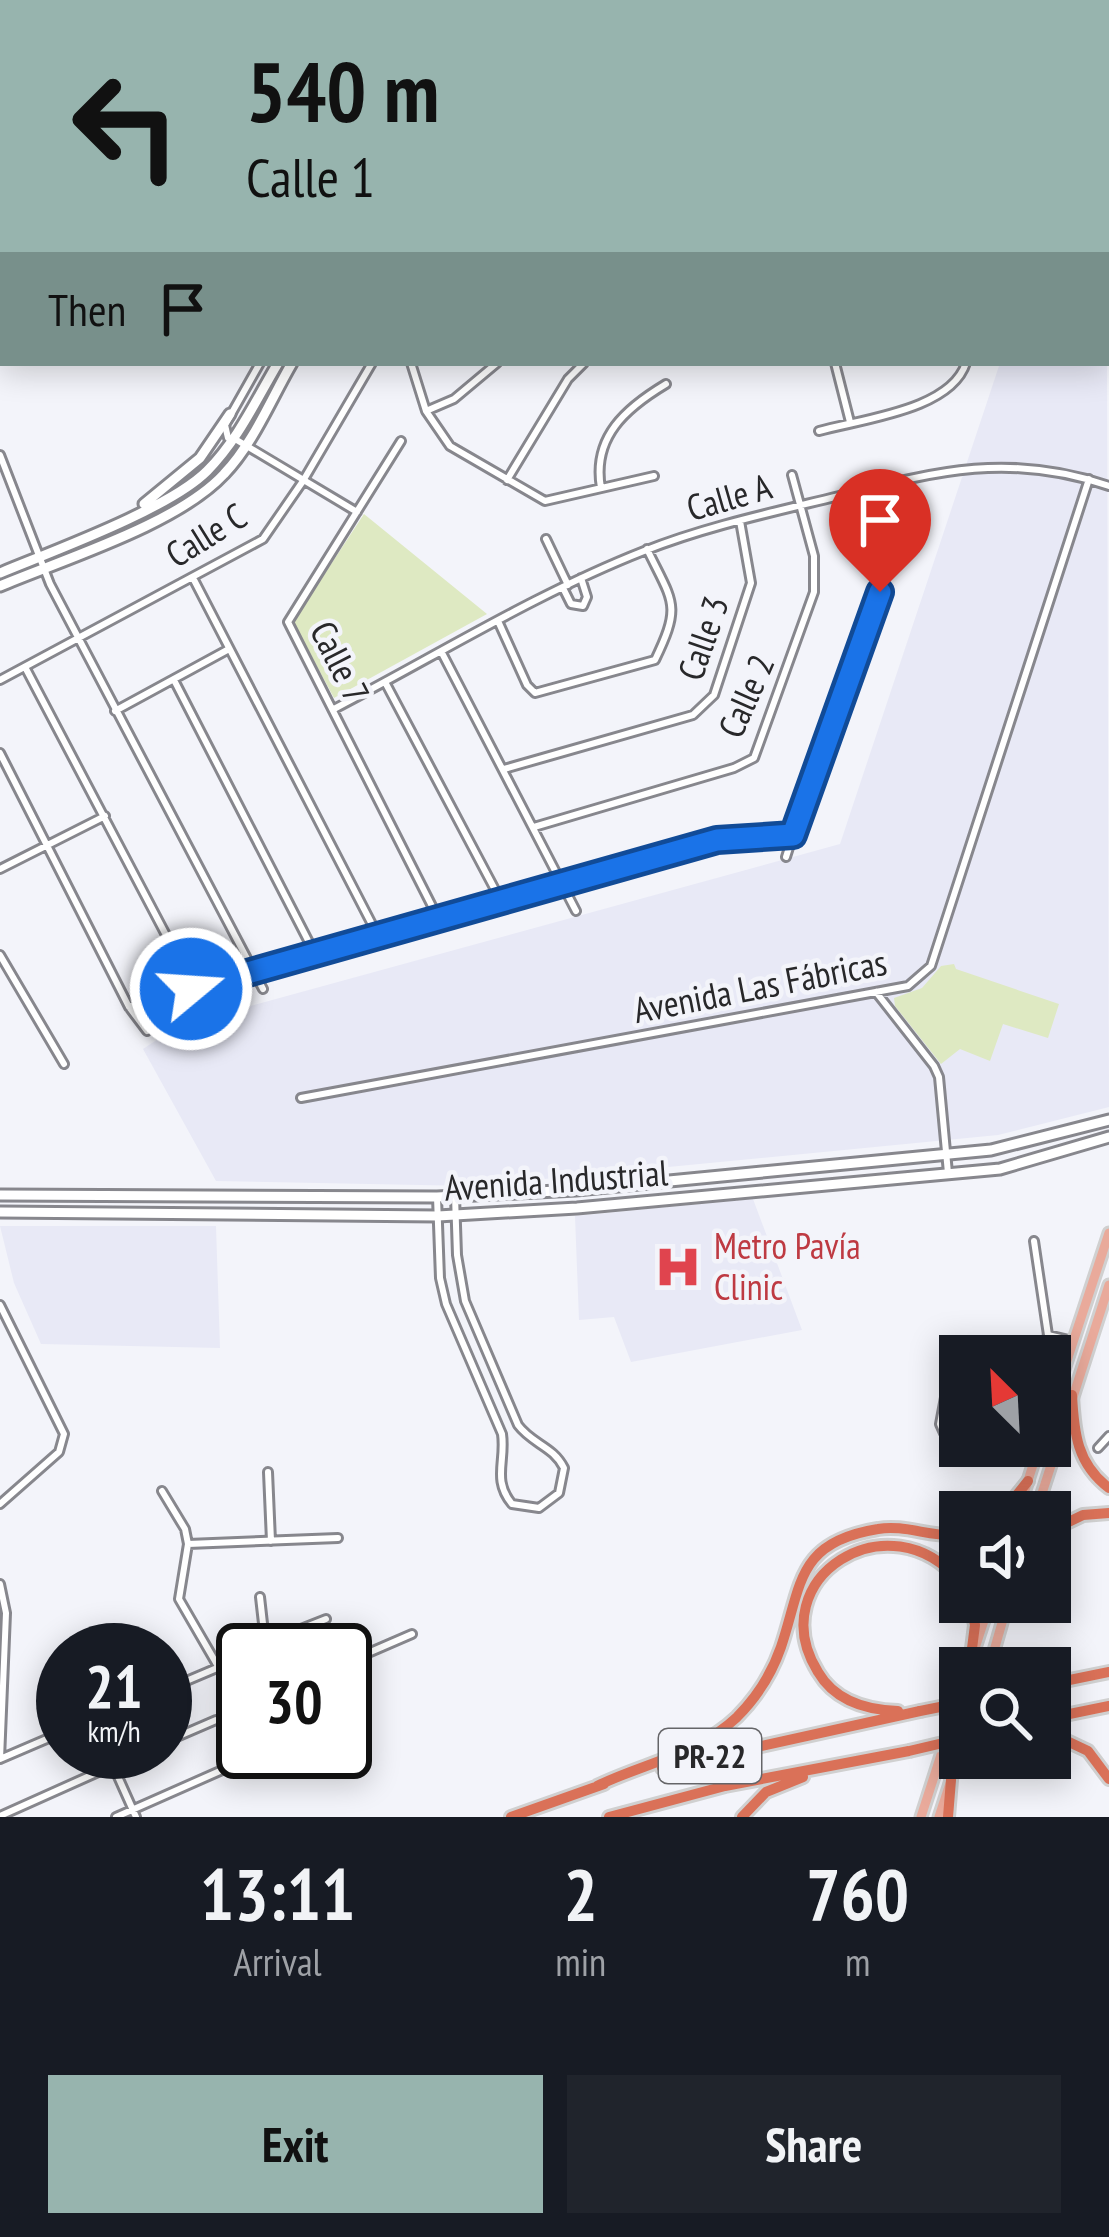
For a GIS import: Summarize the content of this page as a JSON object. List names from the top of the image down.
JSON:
{
  "streets": {
    "highway": ["PR-22"],
    "street": [
      "Calle A",
      "Calle C",
      "Calle 3",
      "Calle 7",
      "Calle 2",
      "Avenida Las Fábricas",
      "Avenida Industrial"
    ]
  },
  "crossings": [
    ["Calle A", "Calle 3"],
    ["Calle A", "Calle 7"],
    ["Calle A", "Calle 2"],
    ["Calle A", "Avenida Las Fábricas"]
  ],
  "places": {
    "hospital": ["Metro Pavía Clinic"]
  },
  "north": "top left",
  "page": {
    "turn": ["540 m", "Calle 1"],
    "then": "Then",
    "speed": "21 km/h",
    "limit": "30",
    "eta": [
      "13:11",
      "Arrival",
      "2",
      "min",
      "760",
      "m"
    ],
    "buttons": ["Exit", "Share"]
  }
}
